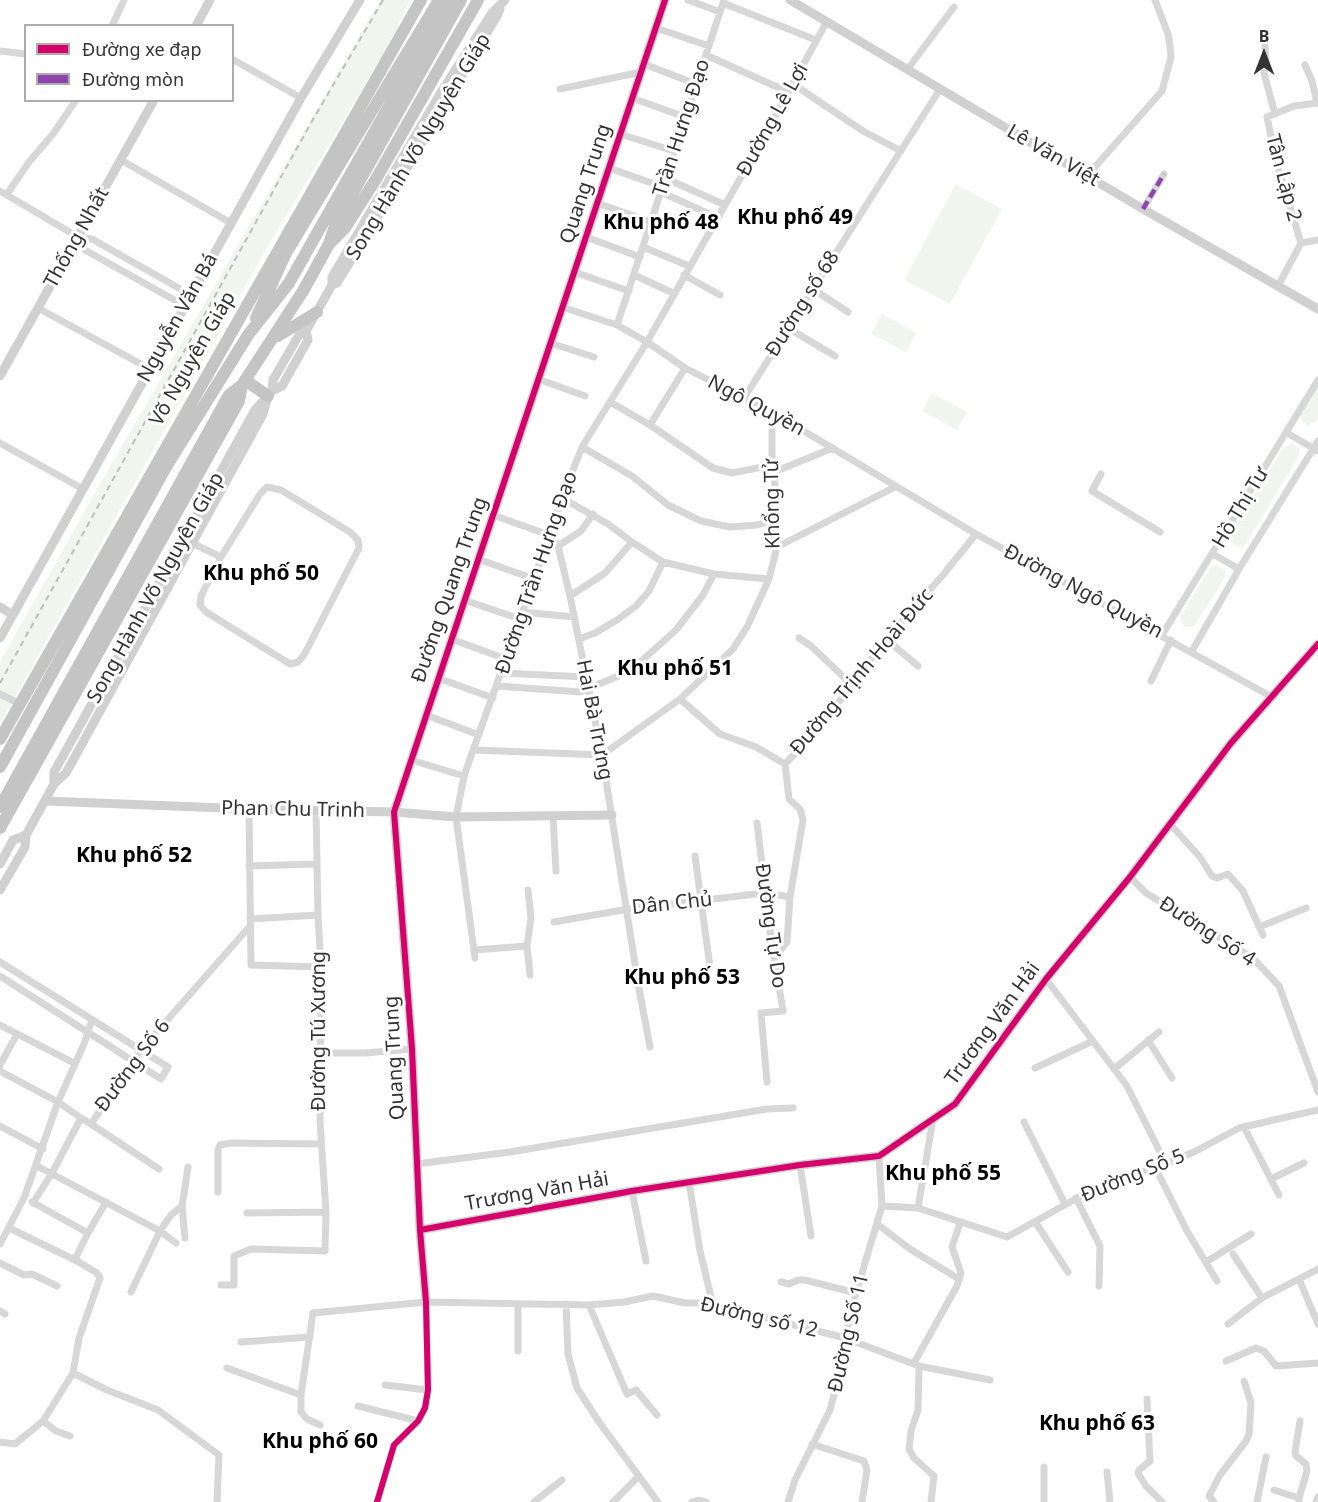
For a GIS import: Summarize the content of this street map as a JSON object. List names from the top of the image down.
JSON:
{
  "streets": {
    "highway": ["Võ Nguyên Giáp"],
    "street": [
      "Đường Lê Lợi",
      "Trần Hưng Đạo",
      "Song Hành Võ Nguyên Giáp",
      "Lê Văn Việt",
      "Tân Lập 2",
      "Quang Trung",
      "Thống Nhất",
      "Đường số 68",
      "Nguyễn Văn Bá",
      "Ngô Quyền",
      "Khổng Tử",
      "Hồ Thị Tư",
      "Đường Trần Hưng Đạo",
      "Đường Quang Trung",
      "Đường Ngô Quyền",
      "Đường Trịnh Hoài Đức",
      "Hai Bà Trưng",
      "Phan Chu Trinh",
      "Dân Chủ",
      "Đường Tự Do",
      "Đường Số 4",
      "Trương Văn Hải",
      "Đường Tú Xương",
      "Đường Số 6",
      "Đường Số 5",
      "Đường số 12",
      "Đường Số 11"
    ]
  },
  "crossings": [
    ["Đường Lê Lợi", "Lê Văn Việt"],
    ["Đường Lê Lợi", "Ngô Quyền"],
    ["Đường Lê Lợi", "Đường Trần Hưng Đạo"],
    ["Trần Hưng Đạo", "Ngô Quyền"],
    ["Song Hành Võ Nguyên Giáp", "Phan Chu Trinh"],
    ["Lê Văn Việt", "Tân Lập 2"],
    ["Lê Văn Việt", "Đường số 68"],
    ["Quang Trung", "Ngô Quyền"],
    ["Quang Trung", "Đường Quang Trung"],
    ["Quang Trung", "Phan Chu Trinh"],
    ["Quang Trung", "Trương Văn Hải"],
    ["Quang Trung", "Đường số 12"],
    ["Đường số 68", "Ngô Quyền"],
    ["Ngô Quyền", "Khổng Tử"],
    ["Ngô Quyền", "Đường Trần Hưng Đạo"],
    ["Ngô Quyền", "Đường Ngô Quyền"],
    ["Khổng Tử", "Hai Bà Trưng"],
    ["Hồ Thị Tư", "Đường Ngô Quyền"],
    ["Đường Trần Hưng Đạo", "Hai Bà Trưng"],
    ["Đường Trần Hưng Đạo", "Phan Chu Trinh"],
    ["Đường Quang Trung", "Phan Chu Trinh"],
    ["Đường Ngô Quyền", "Đường Trịnh Hoài Đức"],
    ["Đường Ngô Quyền", "Trương Văn Hải"],
    ["Đường Trịnh Hoài Đức", "Dân Chủ"],
    ["Đường Trịnh Hoài Đức", "Đường Tự Do"],
    ["Hai Bà Trưng", "Phan Chu Trinh"],
    ["Hai Bà Trưng", "Dân Chủ"],
    ["Phan Chu Trinh", "Đường Tú Xương"],
    ["Dân Chủ", "Đường Tự Do"],
    ["Đường Số 4", "Trương Văn Hải"],
    ["Trương Văn Hải", "Đường Số 11"],
    ["Đường Số 5", "Đường Số 11"],
    ["Đường số 12", "Đường Số 11"]
  ],
  "districts": [
    "Khu phố 49",
    "Khu phố 48",
    "Khu phố 50",
    "Khu phố 51",
    "Khu phố 52",
    "Khu phố 53",
    "Khu phố 55",
    "Khu phố 63",
    "Khu phố 60"
  ],
  "legend": ["Đường xe đạp", "Đường mòn"],
  "north": "top"
}
